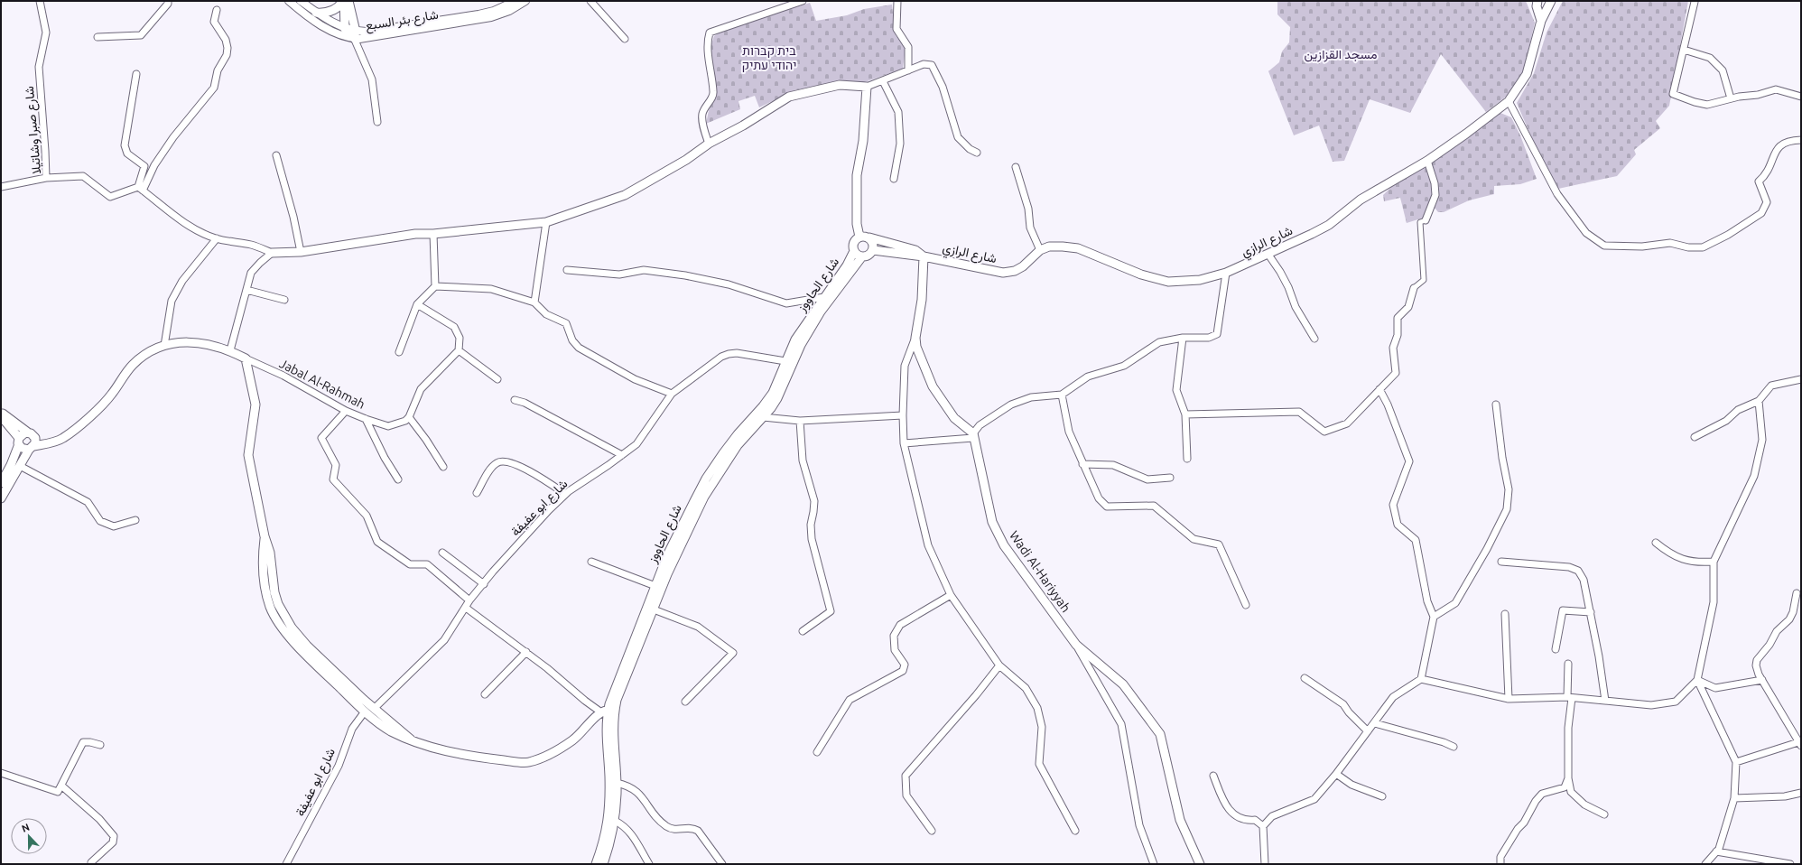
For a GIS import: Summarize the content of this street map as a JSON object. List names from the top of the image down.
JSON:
{
  "streets": {
    "main road": ["شارع الرازي", "شارع الحاووز", "Wadi Al-Hariyyah"],
    "street": [
      "شارع بئر السبع",
      "شارع صبرا وشاتيلا",
      "Jabal Al-Rahmah",
      "شارع ابو عفيفة"
    ]
  },
  "crossings": [
    ["شارع الرازي", "شارع الحاووز"],
    ["شارع الحاووز", "شارع ابو عفيفة"]
  ],
  "parks": ["בית קברות יהודי עתיק", "مسجد القزازين"],
  "north": "top"
}
